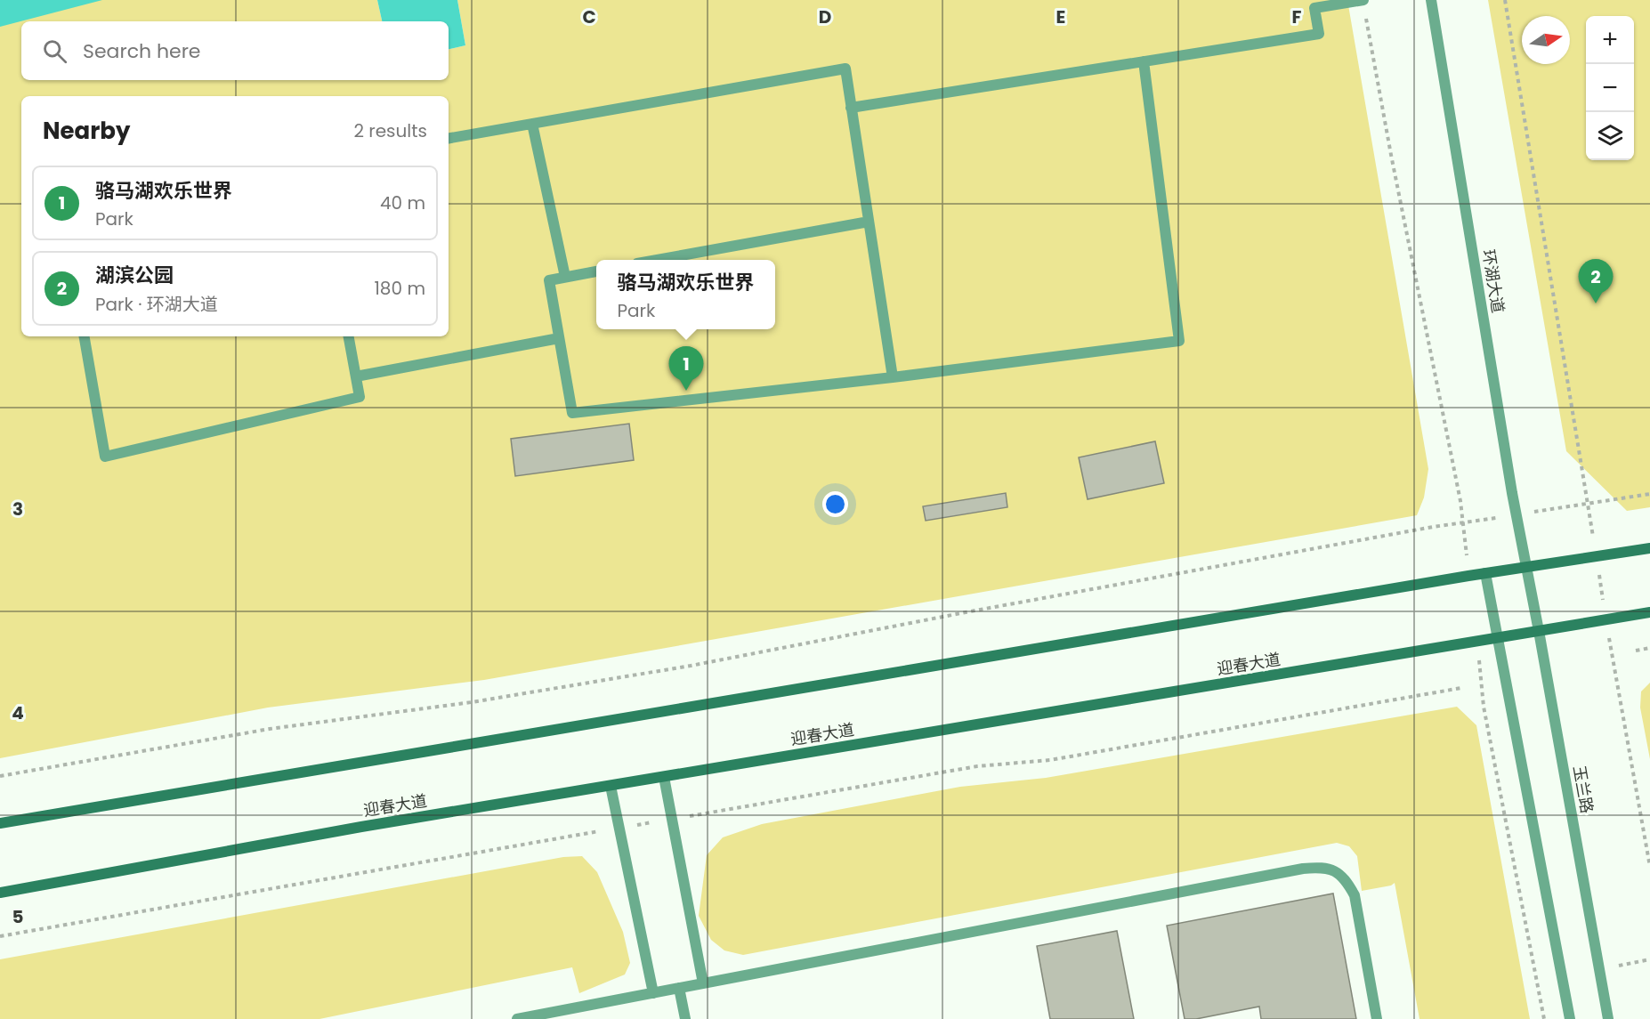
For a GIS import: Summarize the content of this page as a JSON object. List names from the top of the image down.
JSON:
{
  "streets": {
    "main road": ["迎春大道"],
    "street": ["环湖大道", "玉兰路"]
  },
  "crossings": [
    ["环湖大道", "玉兰路"],
    ["迎春大道", "玉兰路"]
  ],
  "north": "right",
  "page": {
    "map_buttons": ["+", "−"],
    "search": "Search here",
    "heading": ["Nearby", "2 results"],
    "list": [
      {
        "mark": "1",
        "name": "骆马湖欢乐世界",
        "note": "Park",
        "value": "40 m"
      },
      {
        "mark": "2",
        "name": "湖滨公园",
        "note": "Park · 环湖大道",
        "value": "180 m"
      }
    ],
    "pins": ["2", "1"],
    "popup": ["骆马湖欢乐世界", "Park"]
  },
  "grid": {
    "columns": [
      "C",
      "D",
      "E",
      "F"
    ],
    "rows": ["3", "4", "5"]
  }
}
